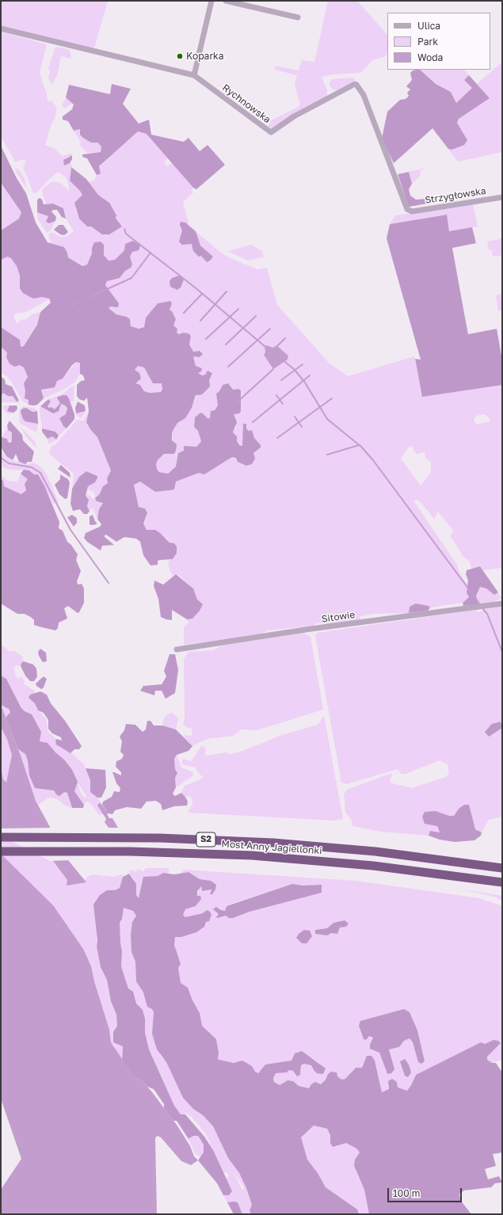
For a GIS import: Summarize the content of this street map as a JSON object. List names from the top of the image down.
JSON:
{
  "streets": {
    "highway": ["S2", "Most Anny Jagiellonki"],
    "street": ["Rychnowska", "Strzygłowska", "Sitowie"]
  },
  "crossings": [
    ["Rychnowska", "Strzygłowska"]
  ],
  "places": ["Koparka"],
  "legend": ["Ulica", "Park", "Woda"],
  "scale_bar": "100 m"
}
